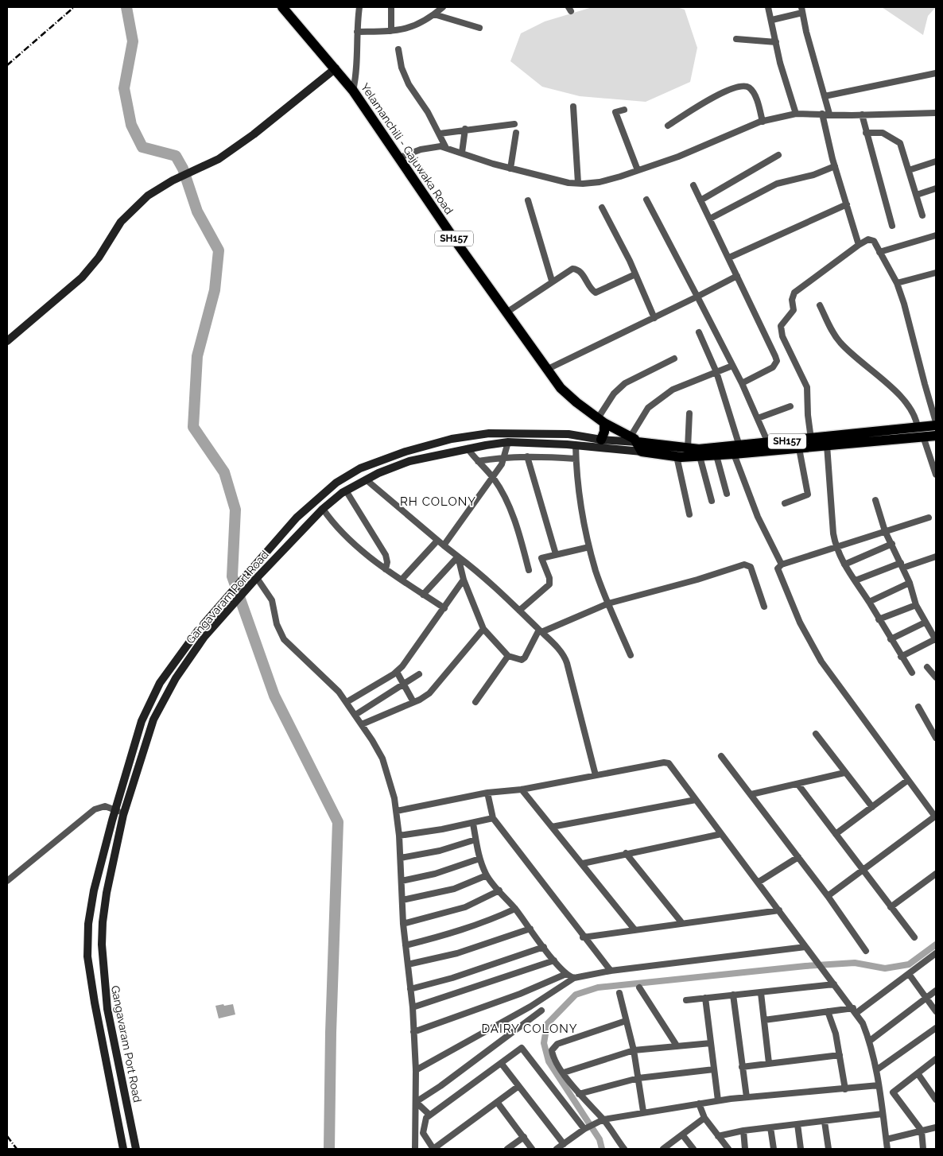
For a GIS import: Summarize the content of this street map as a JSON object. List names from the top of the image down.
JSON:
{
  "streets": {
    "main road": ["Yelamanchili - Gajuwaka Road", "SH157"],
    "street": ["Gangavaram Port Road"]
  },
  "crossings": [
    ["Yelamanchili - Gajuwaka Road", "Gangavaram Port Road"]
  ],
  "districts": ["RH COLONY", "DAIRY COLONY"]
}
